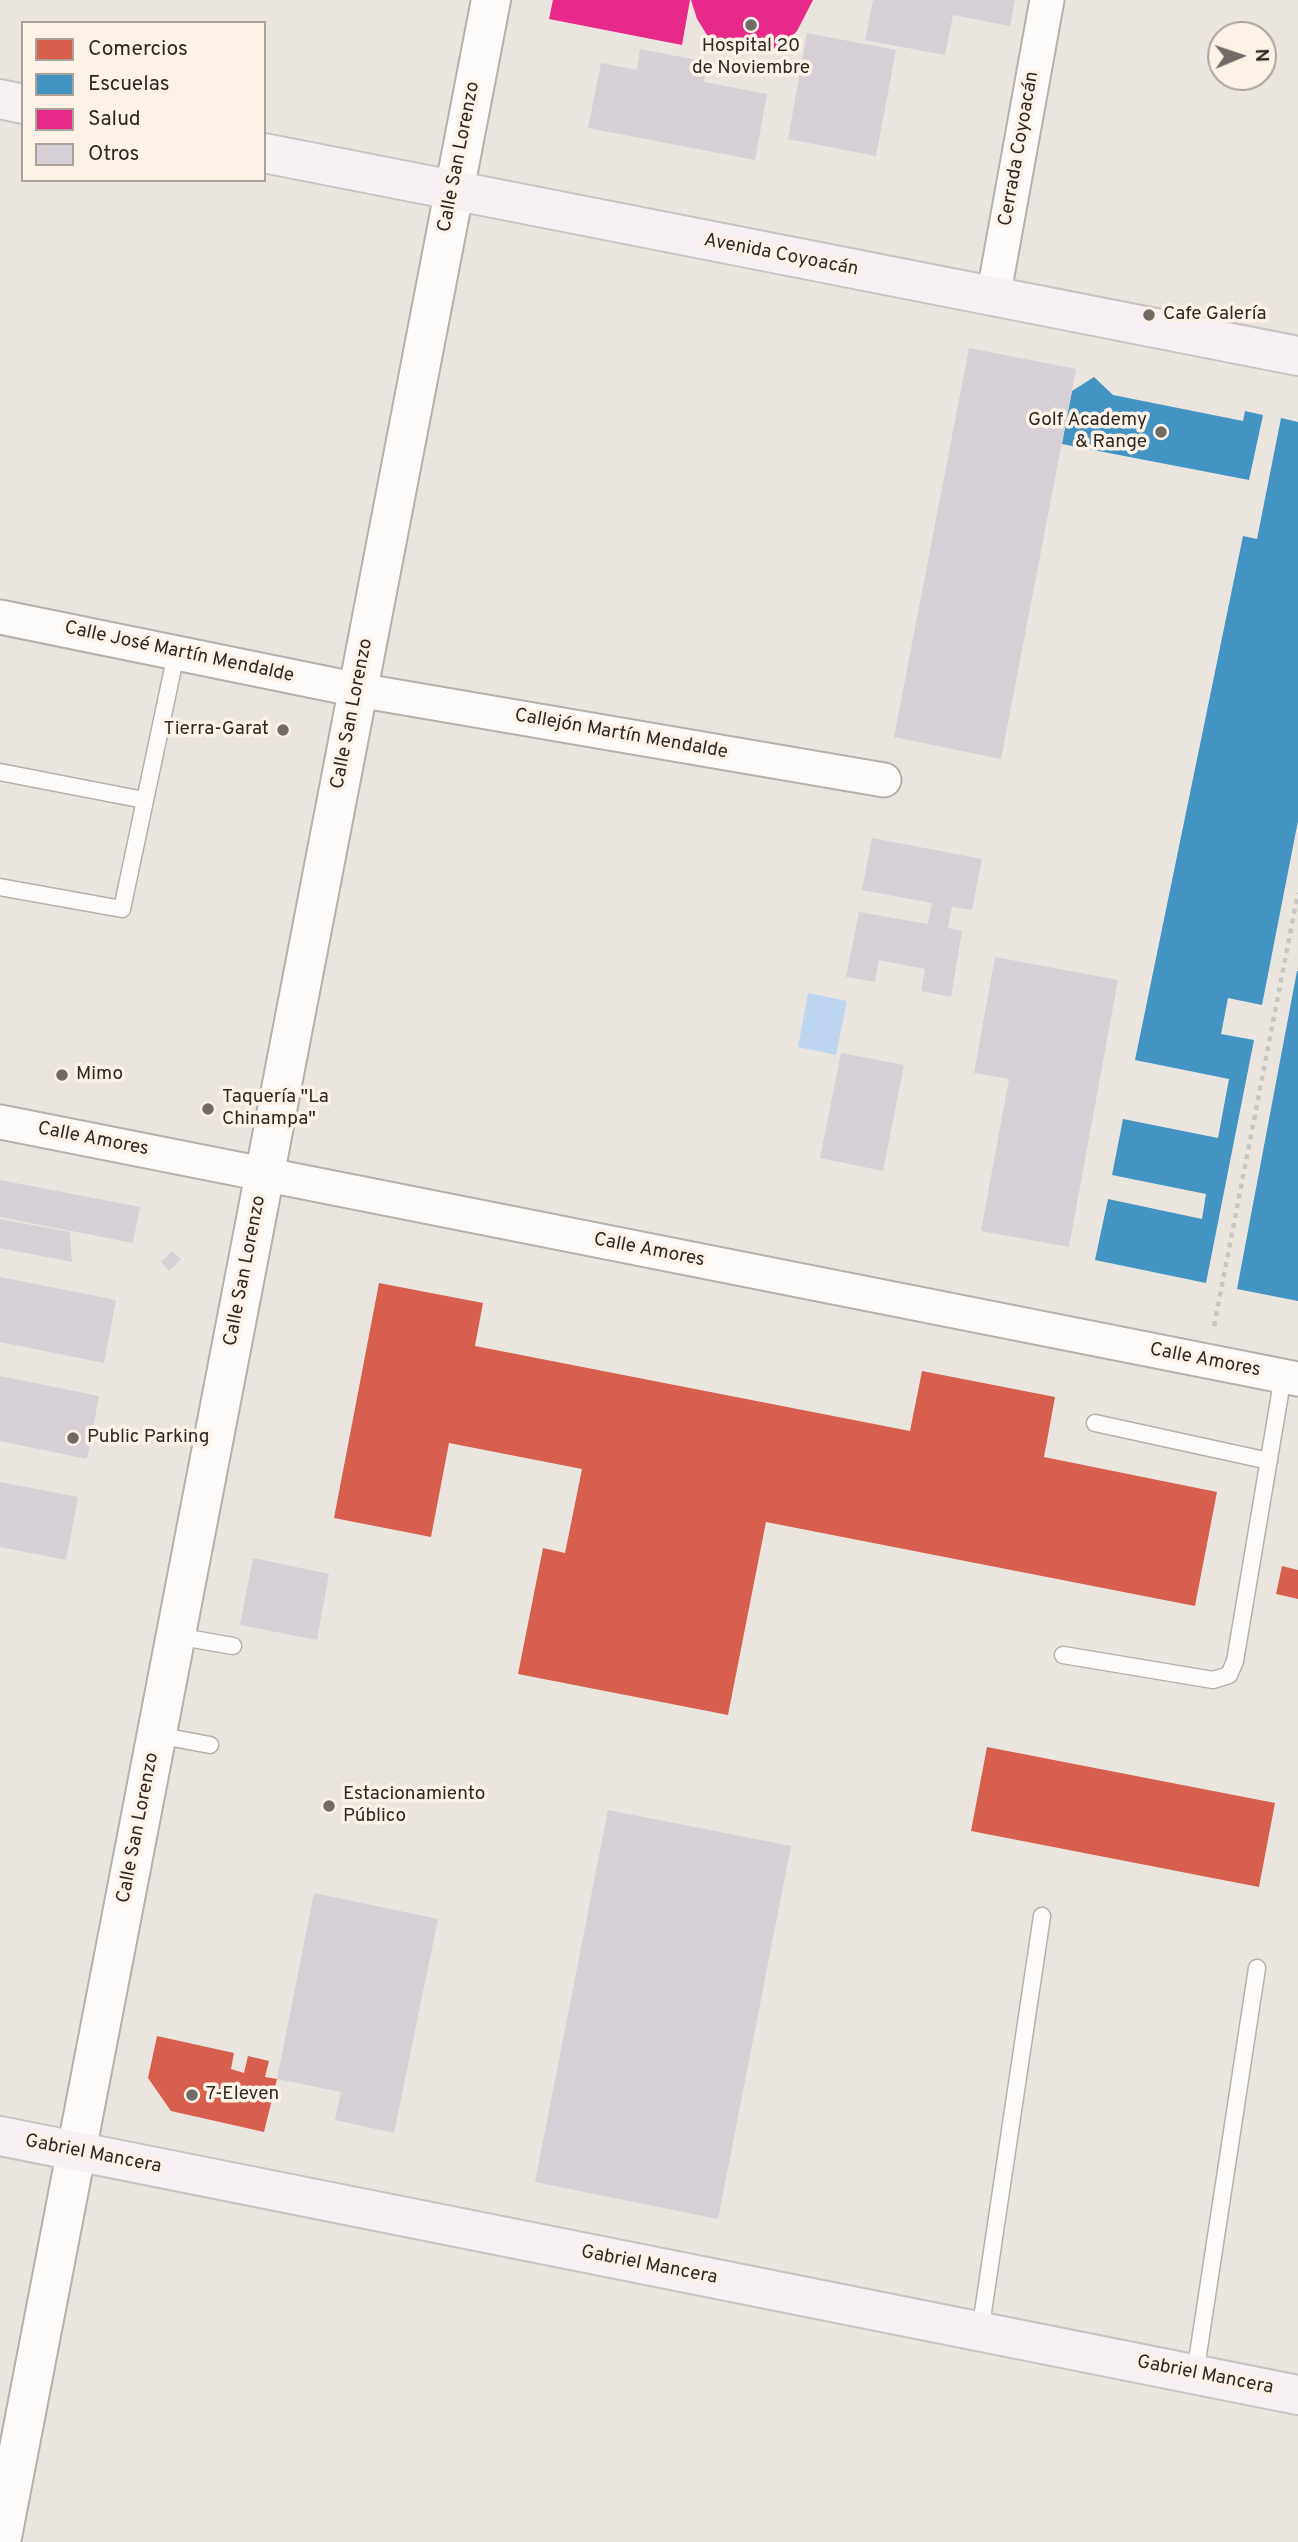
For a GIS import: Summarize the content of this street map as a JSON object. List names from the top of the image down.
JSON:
{
  "streets": {
    "main road": ["Avenida Coyoacán", "Gabriel Mancera"],
    "street": [
      "Cerrada Coyoacán",
      "Calle San Lorenzo",
      "Calle José Martín Mendalde",
      "Callejón Martín Mendalde",
      "Calle Amores"
    ]
  },
  "crossings": [
    ["Cerrada Coyoacán", "Avenida Coyoacán"],
    ["Calle San Lorenzo", "Avenida Coyoacán"],
    ["Calle San Lorenzo", "Calle José Martín Mendalde"],
    ["Calle San Lorenzo", "Callejón Martín Mendalde"],
    ["Calle San Lorenzo", "Calle Amores"],
    ["Calle San Lorenzo", "Gabriel Mancera"],
    ["Calle José Martín Mendalde", "Callejón Martín Mendalde"]
  ],
  "places": [
    "Hospital 20 de Noviembre",
    "Cafe Galería",
    "Golf Academy & Range",
    "Tierra-Garat",
    "Mimo",
    "Taquería \"La Chinampa\"",
    "Public Parking",
    "Estacionamiento Público",
    "7-Eleven"
  ],
  "legend": [
    "Comercios",
    "Escuelas",
    "Salud",
    "Otros"
  ],
  "north": "right"
}
